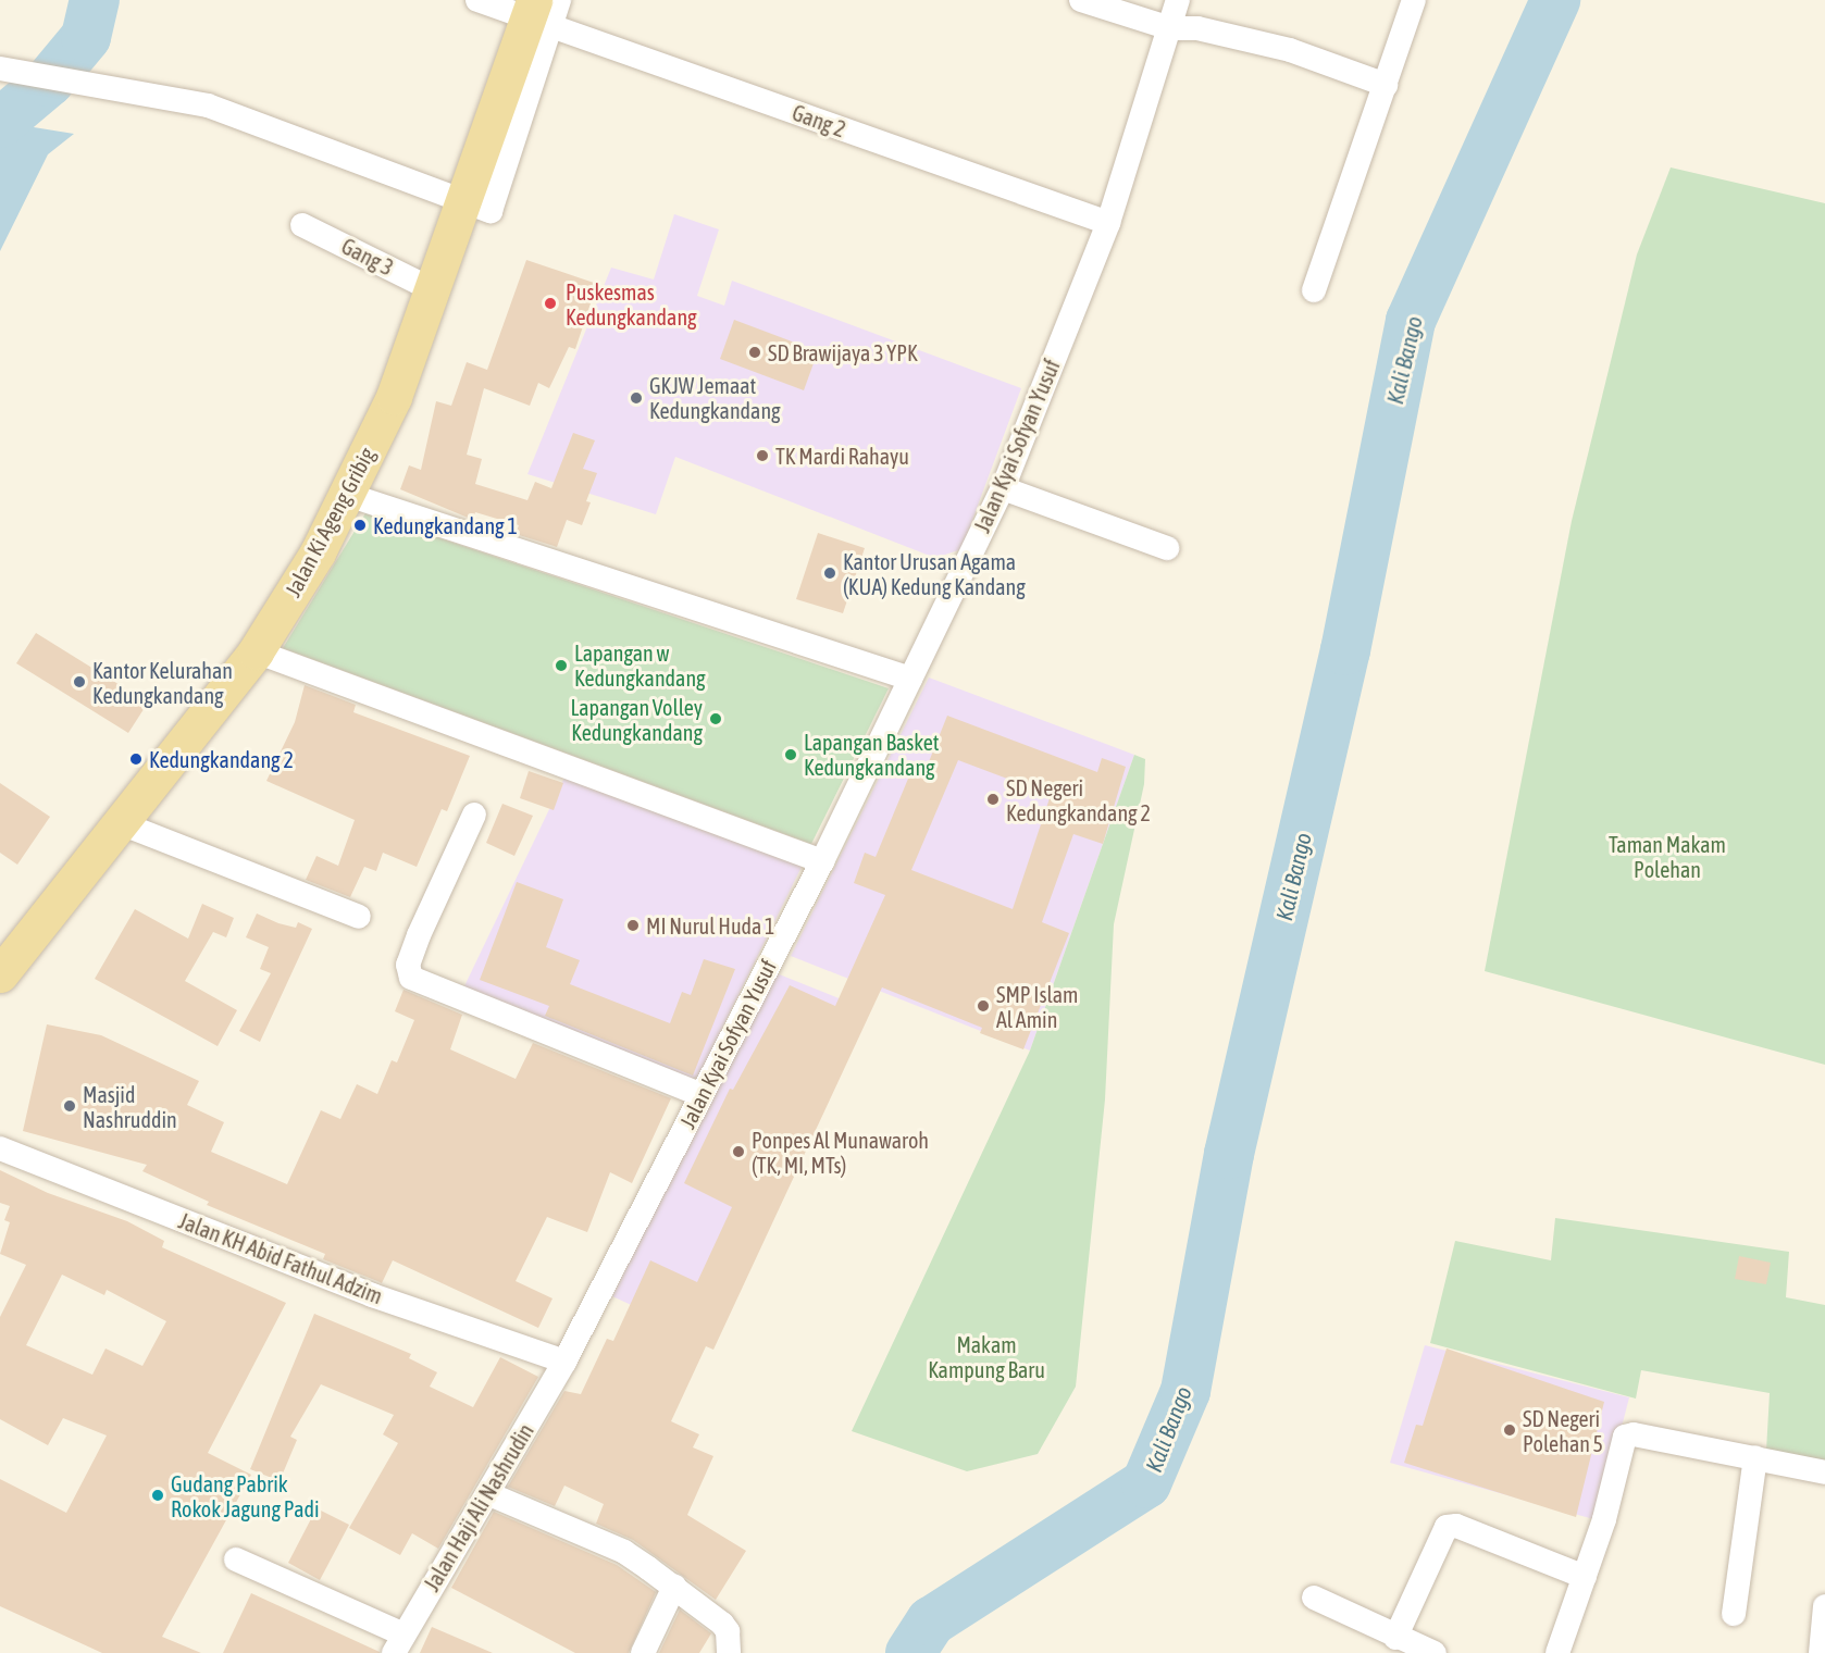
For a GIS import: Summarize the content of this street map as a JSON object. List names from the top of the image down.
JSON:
{
  "streets": {
    "main road": ["Jalan Ki Ageng Gribig"],
    "street": [
      "Gang 2",
      "Gang 3",
      "Jalan Kyai Sofyan Yusuf",
      "Jalan KH Abid Fathul Adzim",
      "Jalan Haji Ali Nashrudin"
    ]
  },
  "crossings": [
    ["Gang 2", "Jalan Kyai Sofyan Yusuf"],
    ["Gang 2", "Jalan Ki Ageng Gribig"],
    ["Gang 3", "Jalan Ki Ageng Gribig"],
    ["Jalan Kyai Sofyan Yusuf", "Jalan KH Abid Fathul Adzim"],
    ["Jalan Kyai Sofyan Yusuf", "Jalan Haji Ali Nashrudin"],
    ["Jalan KH Abid Fathul Adzim", "Jalan Haji Ali Nashrudin"]
  ],
  "water": ["Kali Bango"],
  "parks": ["Taman Makam Polehan", "Makam Kampung Baru"],
  "places": [
    "Puskesmas Kedungkandang",
    "SD Brawijaya 3 YPK",
    "GKJW Jemaat Kedungkandang",
    "TK Mardi Rahayu",
    "Kedungkandang 1",
    "Kantor Urusan Agama (KUA) Kedung Kandang",
    "Lapangan w Kedungkandang",
    "Kantor Kelurahan Kedungkandang",
    "Lapangan Volley Kedungkandang",
    "Lapangan Basket Kedungkandang",
    "Kedungkandang 2",
    "SD Negeri Kedungkandang 2",
    "MI Nurul Huda 1",
    "SMP Islam Al Amin",
    "Masjid Nashruddin",
    "Ponpes Al Munawaroh (TK, MI, MTs)",
    "SD Negeri Polehan 5",
    "Gudang Pabrik Rokok Jagung Padi"
  ]
}
